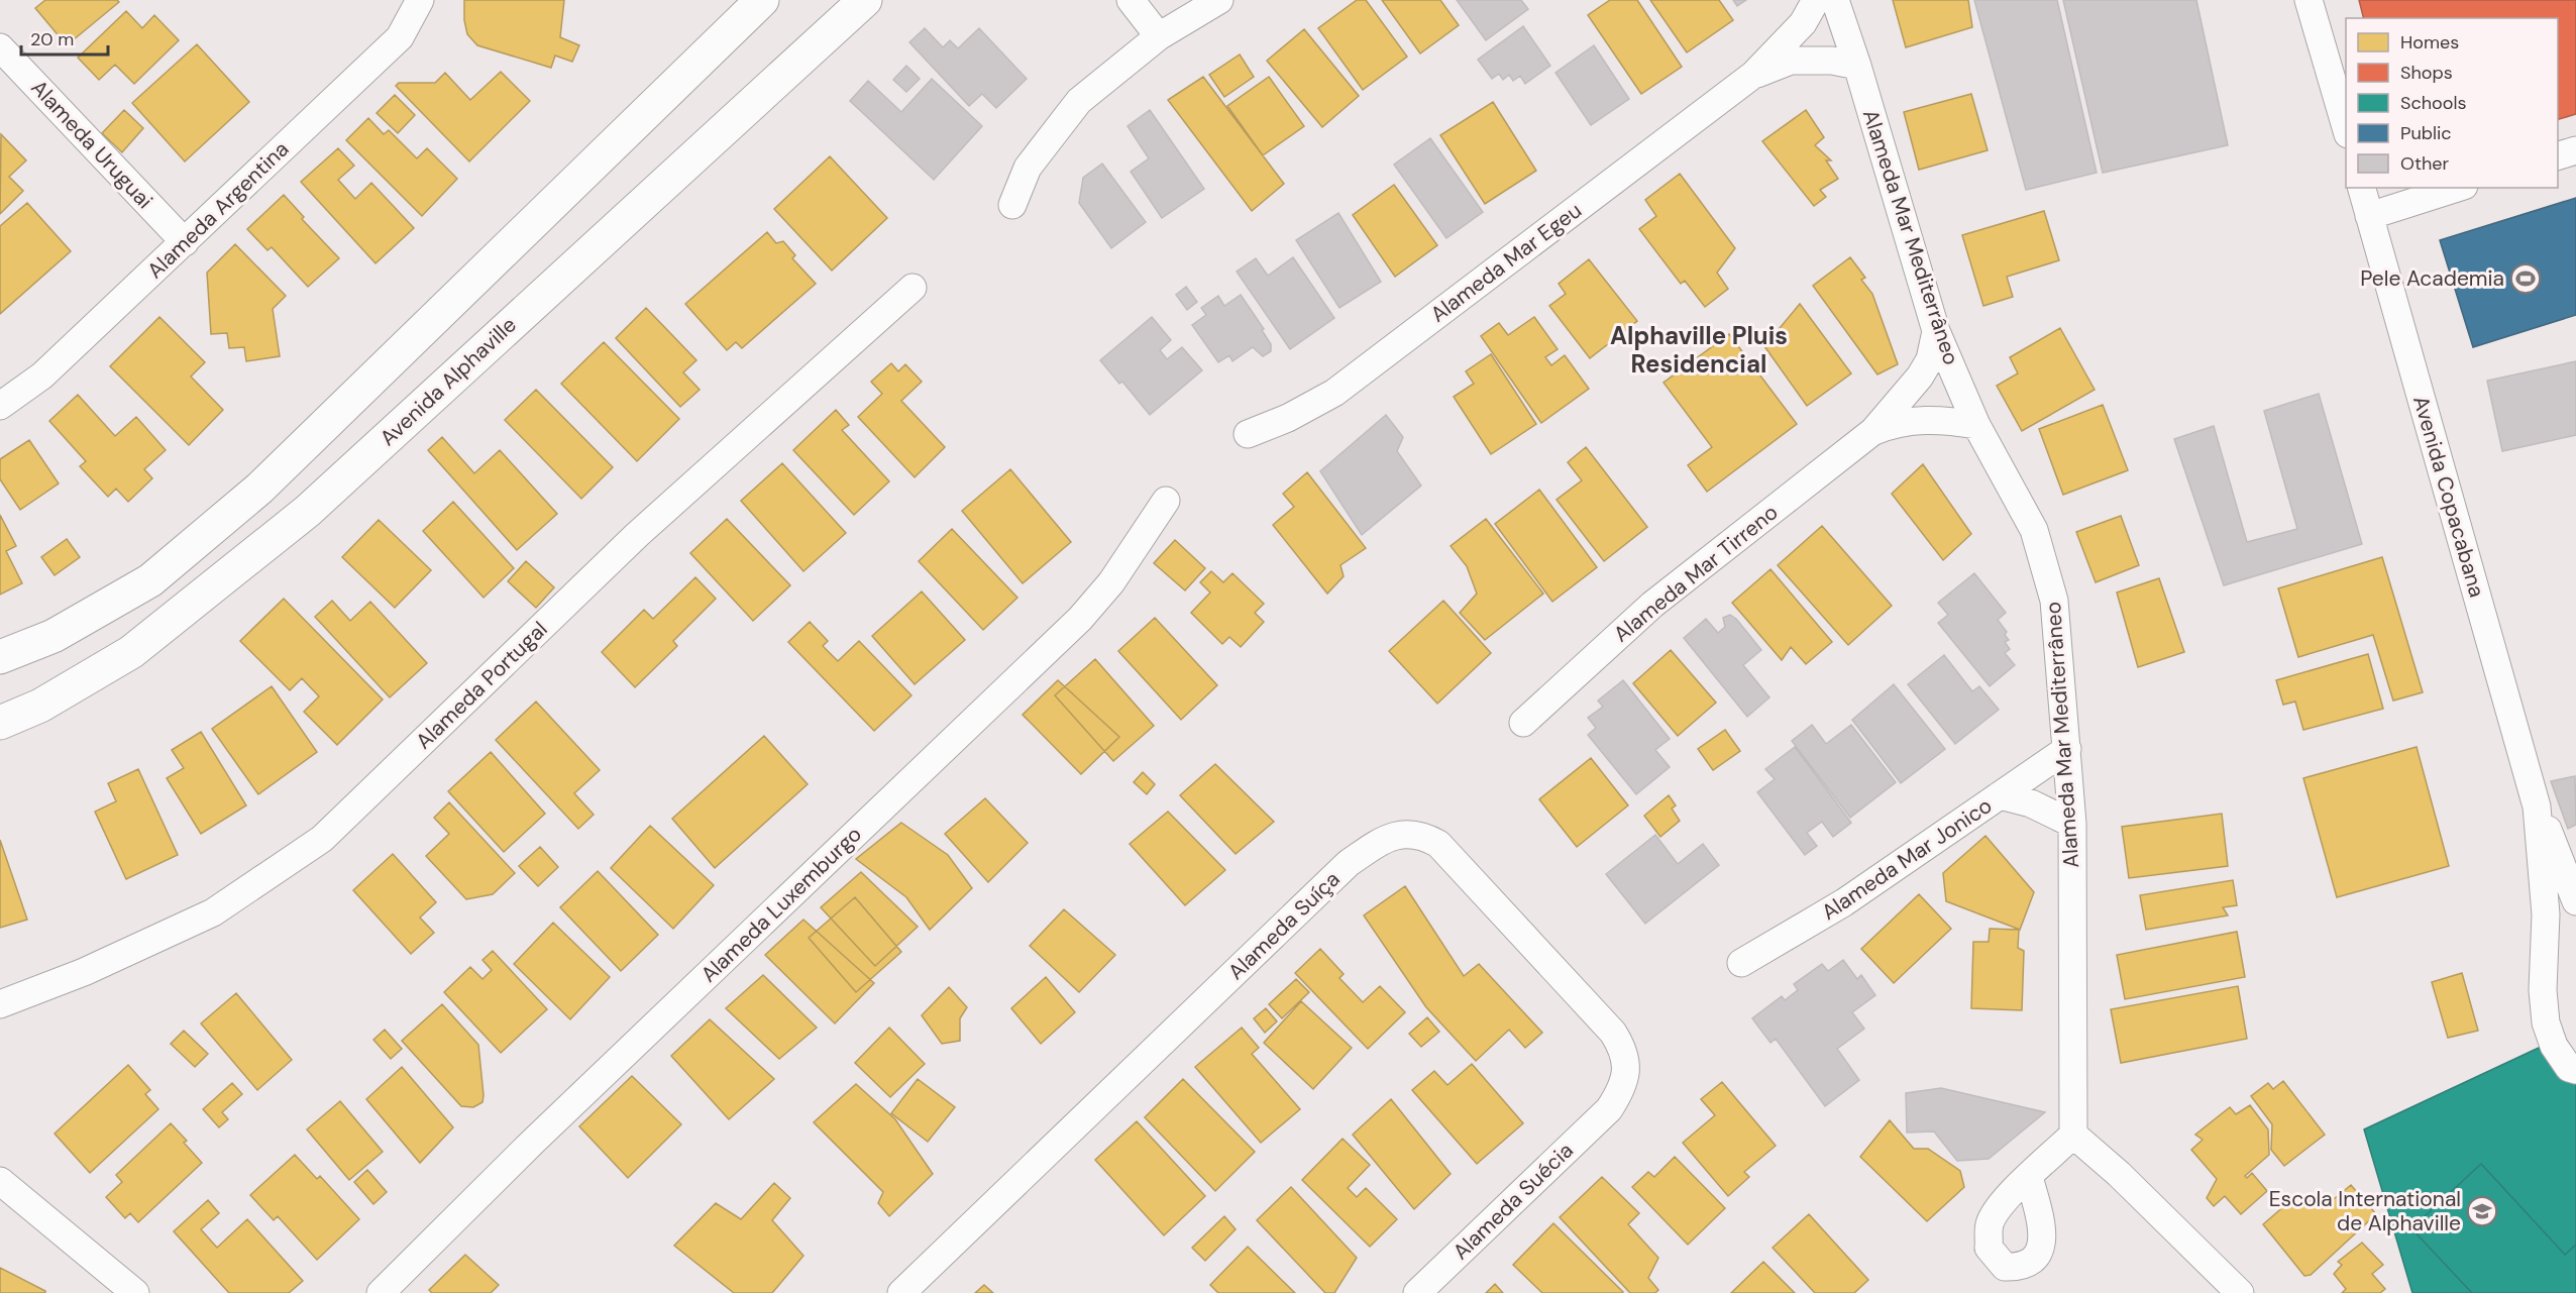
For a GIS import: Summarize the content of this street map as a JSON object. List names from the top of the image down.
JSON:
{
  "streets": {
    "main road": ["Avenida Alphaville"],
    "street": [
      "Alameda Uruguai",
      "Alameda Argentina",
      "Alameda Mar Mediterrâneo",
      "Alameda Mar Egeu",
      "Avenida Copacabana",
      "Alameda Mar Tirreno",
      "Alameda Portugal",
      "Alameda Mar Jonico",
      "Alameda Luxemburgo",
      "Alameda Suíça",
      "Alameda Suécia"
    ]
  },
  "crossings": [
    ["Alameda Uruguai", "Alameda Argentina"],
    ["Alameda Mar Mediterrâneo", "Alameda Mar Egeu"],
    ["Alameda Mar Mediterrâneo", "Alameda Mar Tirreno"],
    ["Alameda Mar Mediterrâneo", "Alameda Mar Jonico"],
    ["Alameda Suíça", "Alameda Suécia"]
  ],
  "districts": ["Alphaville Pluis Residencial"],
  "places": {
    "sports": ["Pele Academia"],
    "school or university": ["Escola International de Alphaville"]
  },
  "legend": [
    "Homes",
    "Shops",
    "Schools",
    "Public",
    "Other"
  ],
  "scale_bar": "20 m"
}
